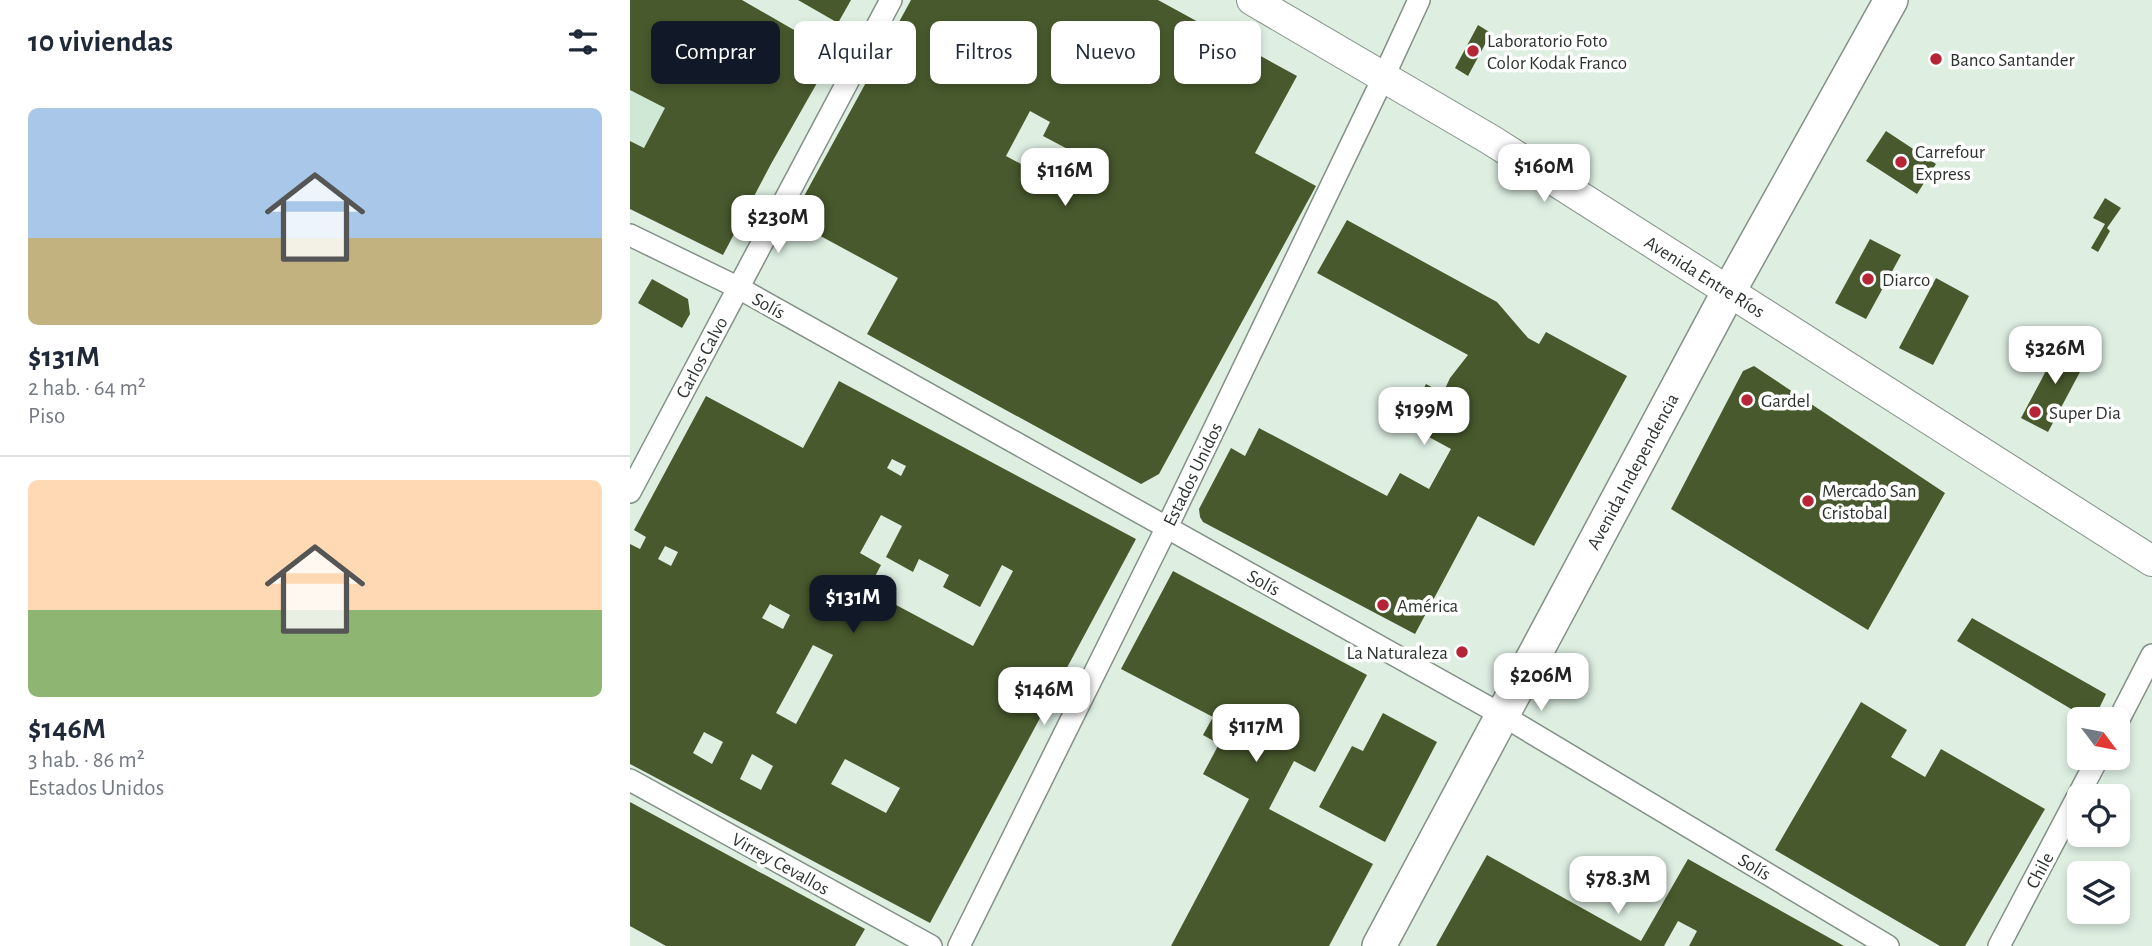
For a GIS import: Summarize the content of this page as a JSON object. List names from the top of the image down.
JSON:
{
  "streets": {
    "main road": ["Avenida Entre Ríos", "Avenida Independencia"],
    "street": [
      "Solís",
      "Carlos Calvo",
      "Estados Unidos",
      "Virrey Cevallos",
      "Chile"
    ]
  },
  "crossings": [
    ["Avenida Entre Ríos", "Avenida Independencia"],
    ["Avenida Entre Ríos", "Estados Unidos"],
    ["Solís", "Carlos Calvo"],
    ["Solís", "Avenida Independencia"],
    ["Solís", "Estados Unidos"]
  ],
  "places": [
    "Laboratorio Foto Color Kodak Franco",
    "Banco Santander",
    "Carrefour Express",
    "Diarco",
    "Gardel",
    "Super Dia",
    "Mercado San Cristobal",
    "América",
    "La Naturaleza"
  ],
  "north": "bottom right",
  "page": {
    "heading": "10 viviendas",
    "chip": [
      "Comprar",
      "Alquilar",
      "Filtros",
      "Nuevo",
      "Piso"
    ],
    "list": [
      {
        "name": "$131M",
        "note": "2 hab. · 64 m² · Piso"
      },
      {
        "name": "$146M",
        "note": "3 hab. · 86 m² · Estados Unidos"
      }
    ],
    "price": [
      "$160M",
      "$116M",
      "$230M",
      "$326M",
      "$199M",
      "$131M",
      "$206M",
      "$146M",
      "$117M",
      "$78.3M"
    ]
  }
}
